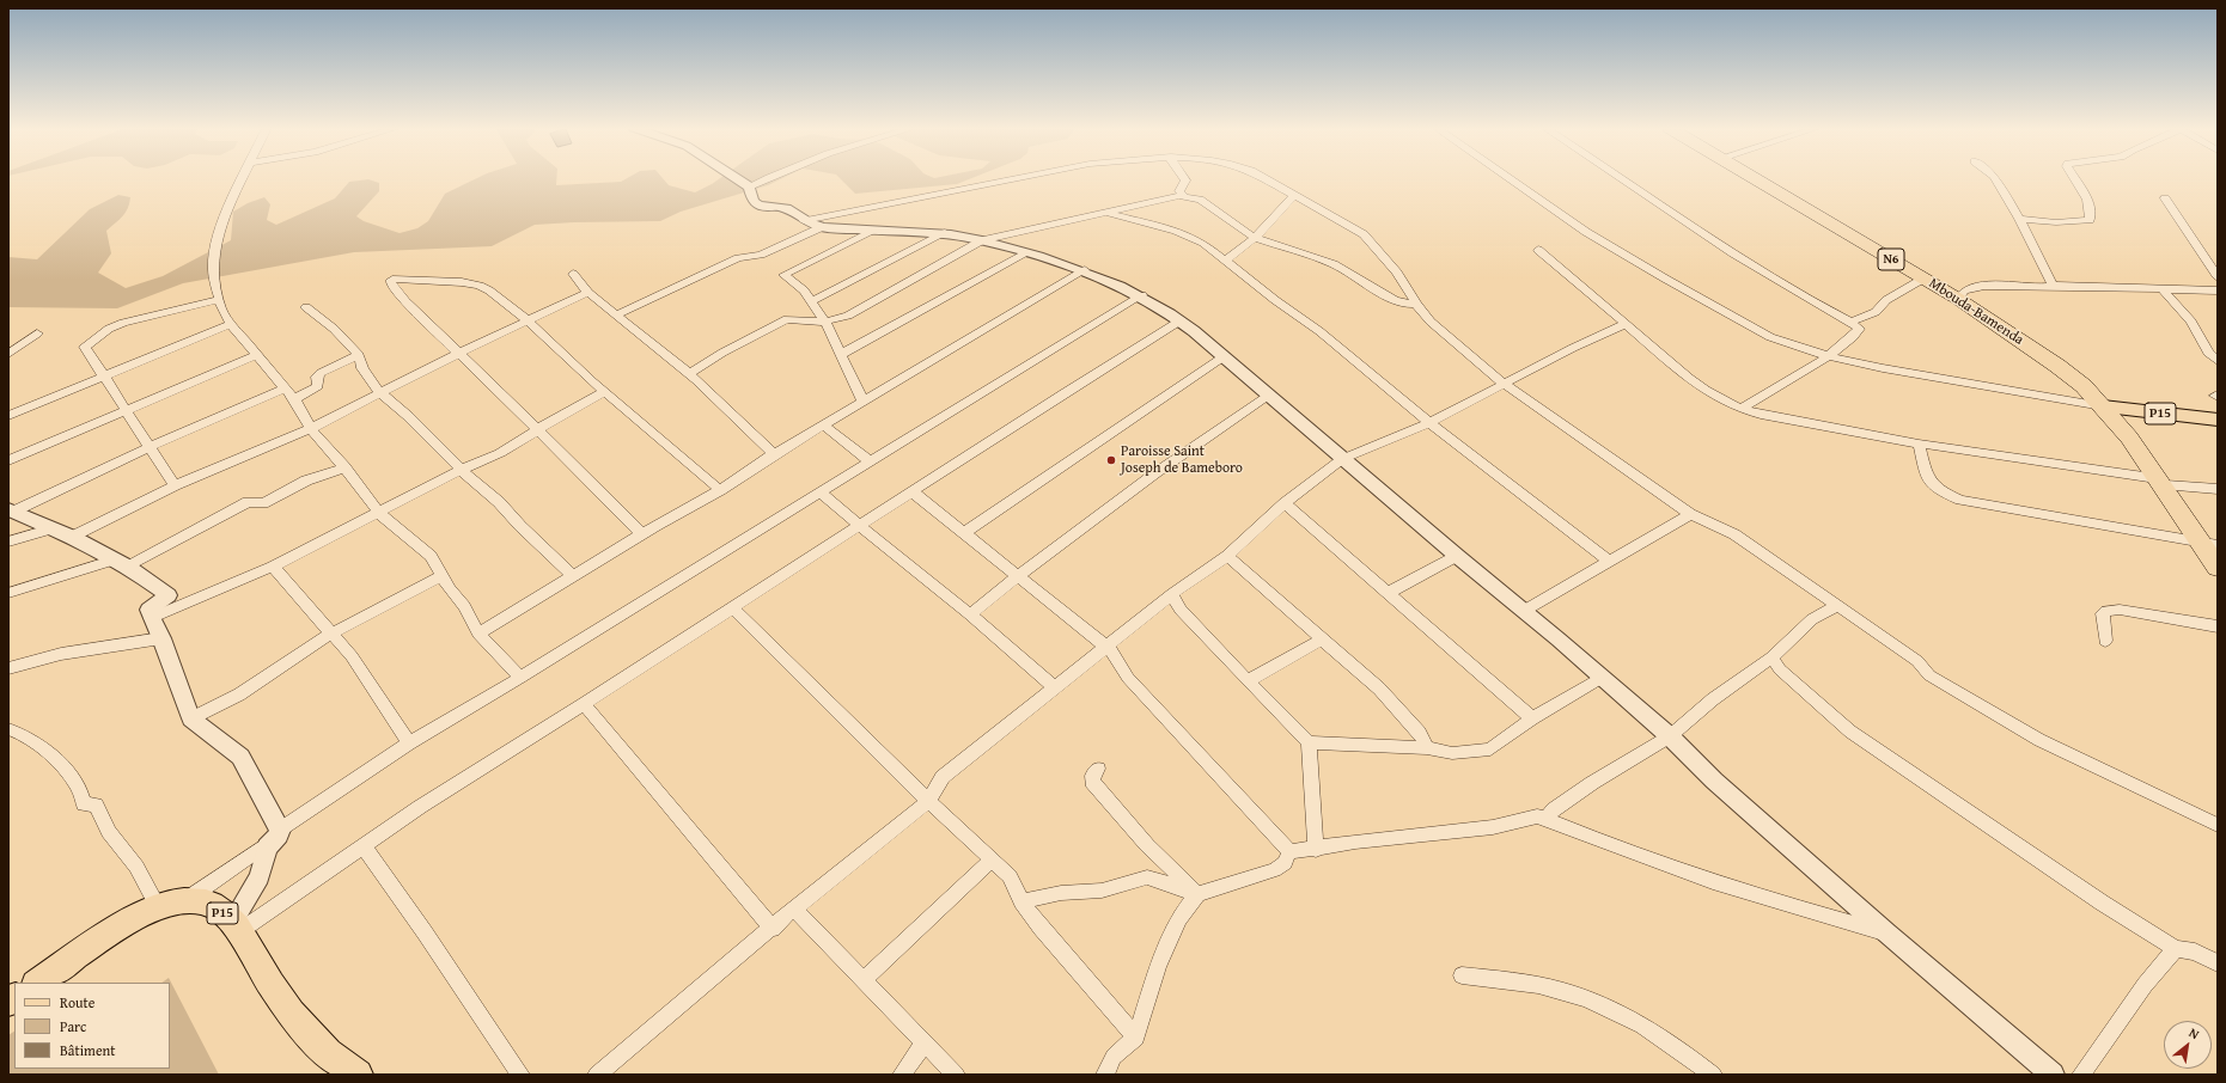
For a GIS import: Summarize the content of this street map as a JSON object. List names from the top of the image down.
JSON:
{
  "streets": {
    "highway": ["N6", "Mbouda-Bamenda"],
    "main road": ["P15"]
  },
  "crossings": [
    ["Mbouda-Bamenda", "P15"]
  ],
  "places": ["Paroisse Saint Joseph de Bameboro"],
  "legend": ["Route", "Parc", "Bâtiment"],
  "north": "top right"
}
